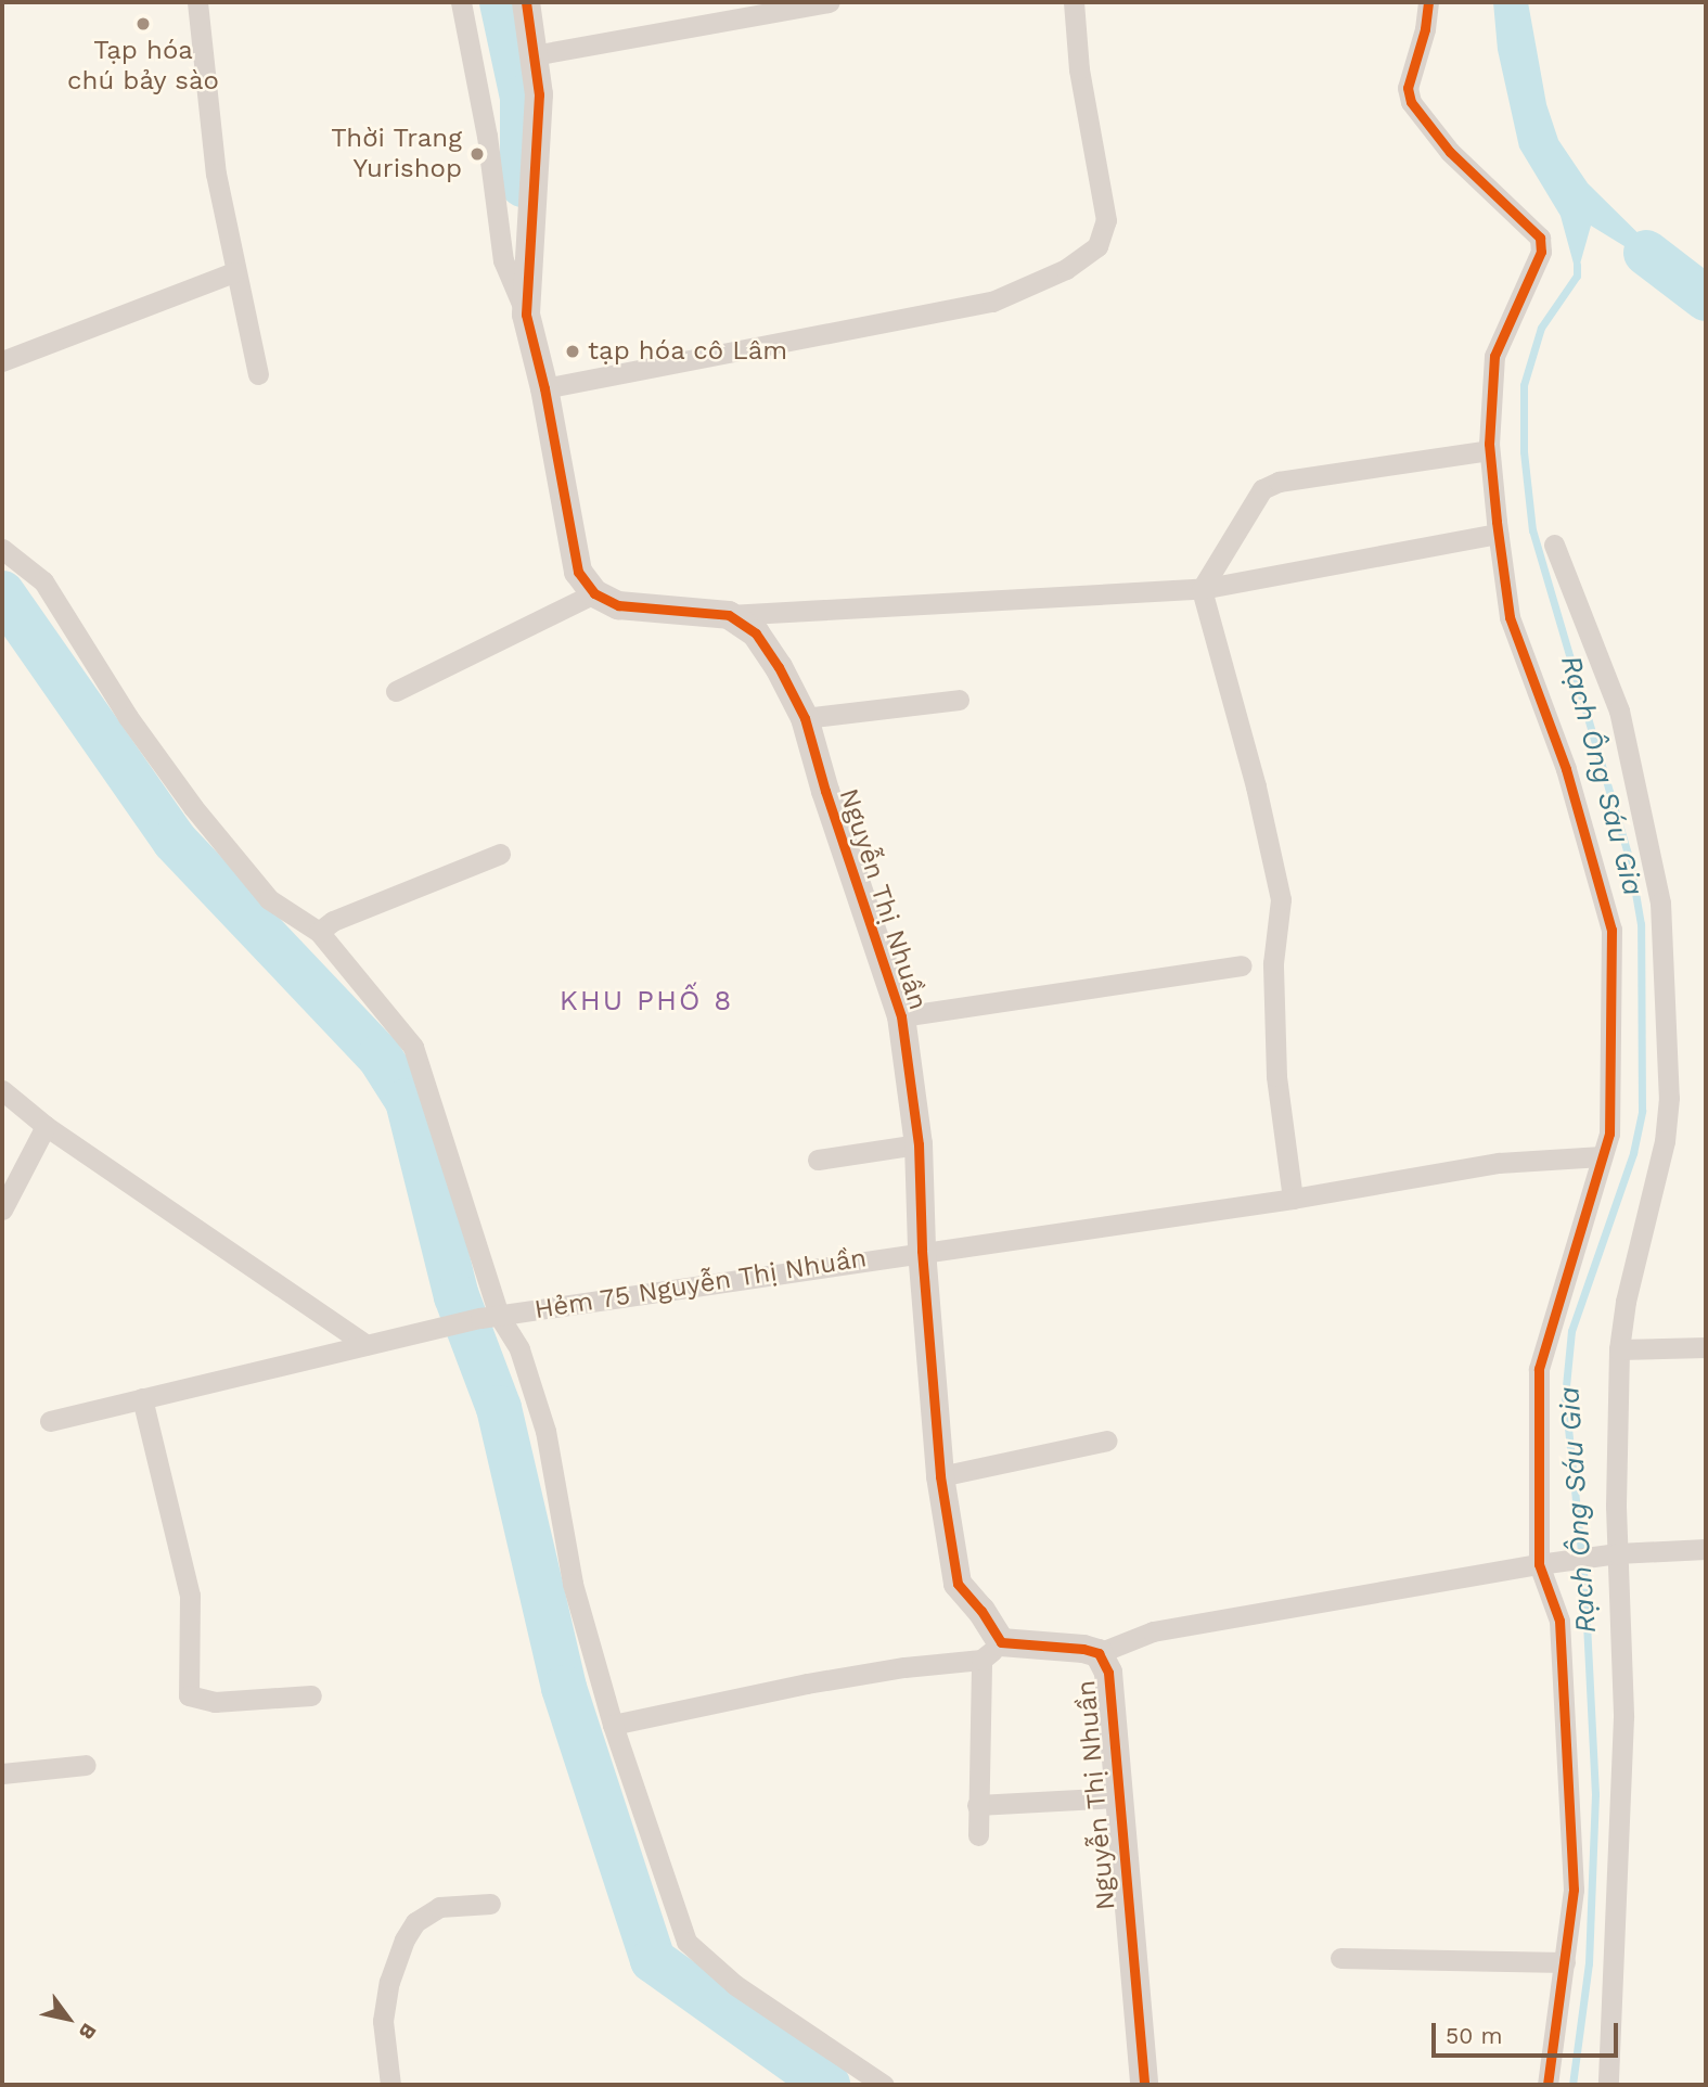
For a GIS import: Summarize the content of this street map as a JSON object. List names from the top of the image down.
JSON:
{
  "streets": {
    "street": ["Nguyễn Thị Nhuần", "Hẻm 75 Nguyễn Thị Nhuần"]
  },
  "crossings": [
    ["Nguyễn Thị Nhuần", "Hẻm 75 Nguyễn Thị Nhuần"]
  ],
  "districts": ["KHU PHỐ 8"],
  "water": ["Rạch Ông Sáu Gia"],
  "places": ["Tạp hóa chú bảy sào", "Thời Trang Yurishop", "tạp hóa cô Lâm"],
  "scale_bar": "50 m",
  "north": "bottom right"
}
